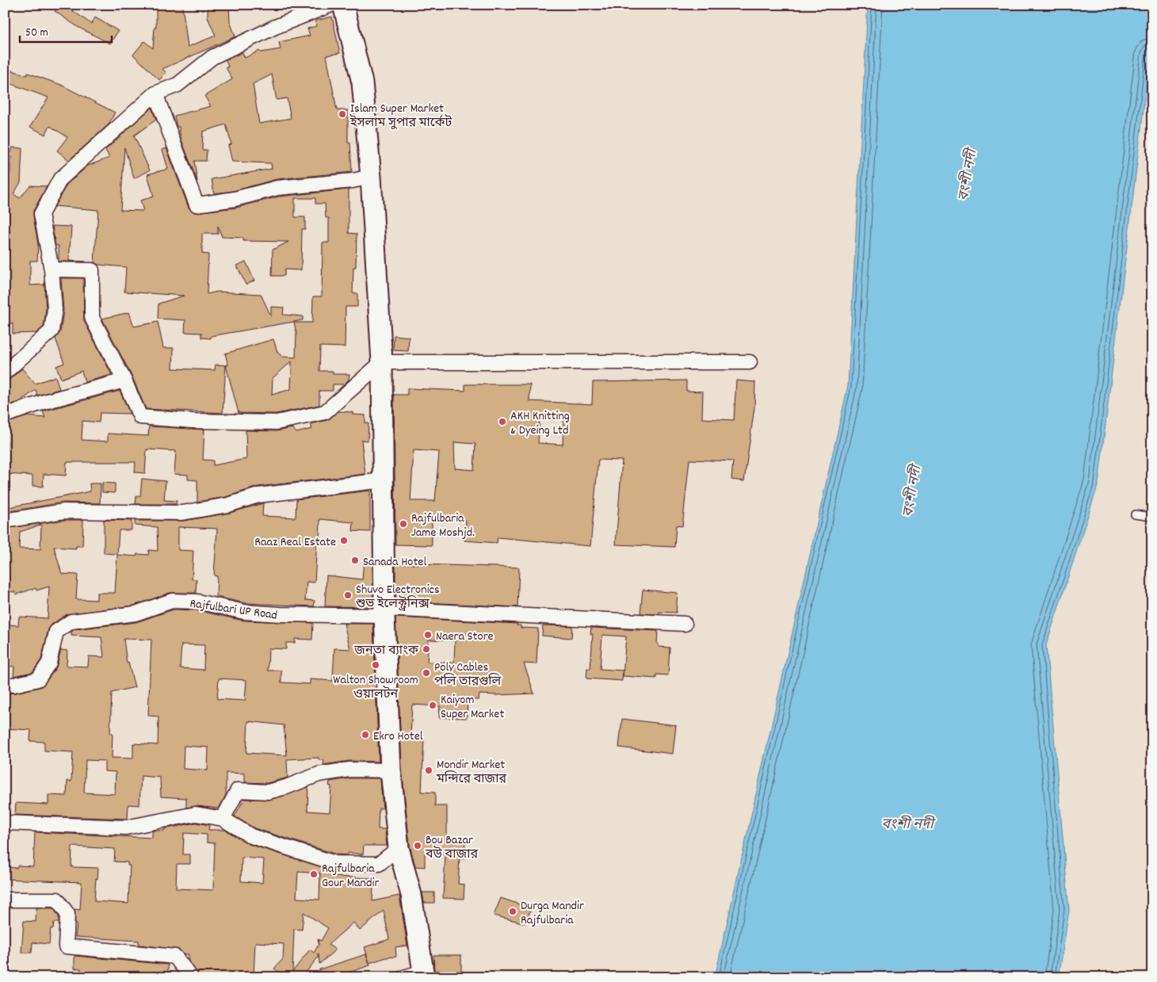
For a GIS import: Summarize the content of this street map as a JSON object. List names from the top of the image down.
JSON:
{
  "streets": {
    "street": ["Rajfulbari UP Road"]
  },
  "water": ["বংশী নদী"],
  "places": [
    "Islam Super Market ইসলাম সুপার মার্কেট",
    "AKH Knitting & Dyeing Ltd",
    "Rajfulbaria Jame Moshjd.",
    "Raaz Real Estate",
    "Sanada Hotel",
    "Shuvo Electronics শুভ ইলেক্ট্রনিক্স",
    "Naera Store",
    "জনতা ব্যাংক",
    "Walton Showroom ওয়ালটন",
    "Poly Cables পলি তারগুলি",
    "Kaiyom Super Market",
    "Ekro Hotel",
    "Mondir Market মন্দিরে বাজার",
    "Bou Bazar বউ বাজার",
    "Rajfulbaria Gour Mandir",
    "Durga Mandir Rajfulbaria"
  ],
  "scale_bar": "50 m"
}
